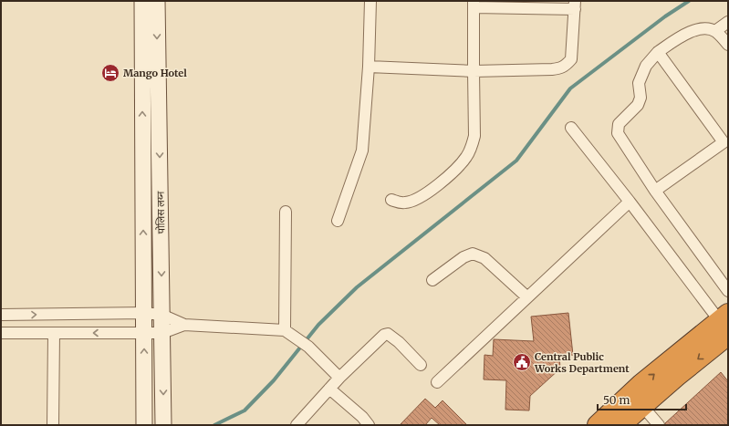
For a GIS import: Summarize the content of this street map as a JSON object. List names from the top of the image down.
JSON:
{
  "streets": {
    "street": ["पोलिस लय्न"]
  },
  "places": {
    "hotel": ["Mango Hotel"],
    "public building": ["Central Public Works Department"]
  },
  "scale_bar": "50 m"
}
